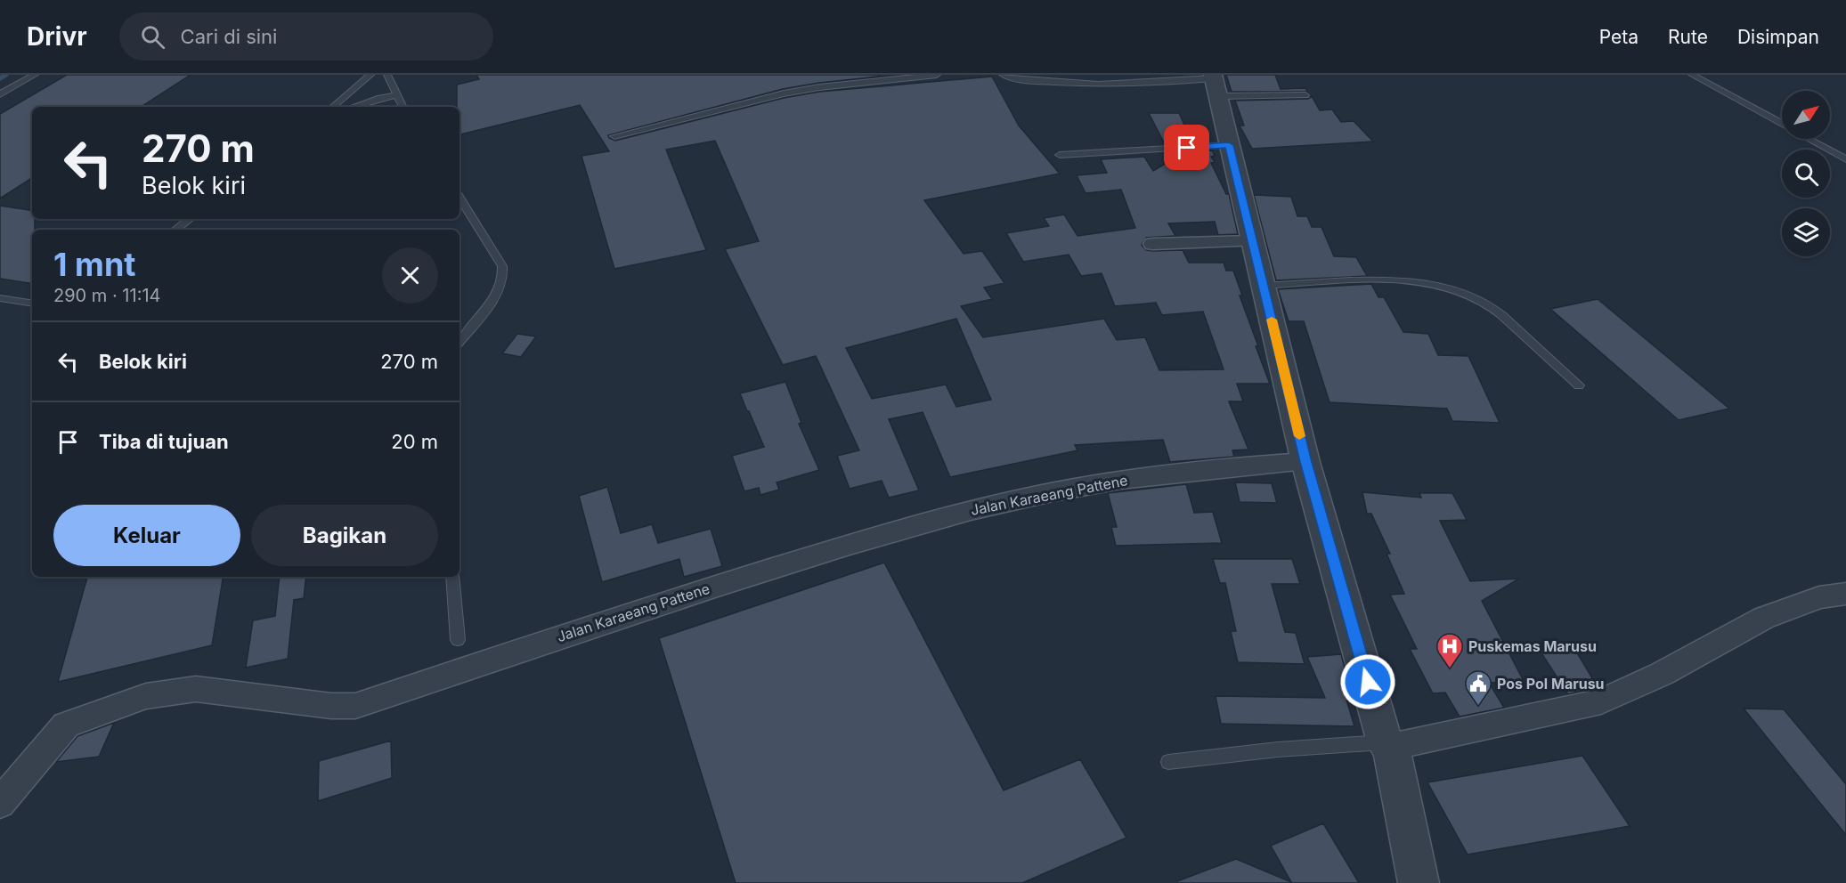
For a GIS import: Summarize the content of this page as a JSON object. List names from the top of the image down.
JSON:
{
  "streets": {
    "street": ["Jalan Karaeang Pattene"]
  },
  "places": {
    "hospital": ["Puskemas Marusu"],
    "public building": ["Pos Pol Marusu"]
  },
  "north": "top right",
  "page": {
    "header": "Drivr",
    "search": "Cari di sini",
    "nav": ["Peta", "Rute", "Disimpan"],
    "turn": ["270 m", "Belok kiri"],
    "heading": ["1 mnt", "290 m · 11:14"],
    "list": [
      {
        "name": "Belok kiri",
        "value": "270 m"
      },
      {
        "name": "Tiba di tujuan",
        "value": "20 m"
      }
    ],
    "buttons": ["Keluar", "Bagikan"]
  }
}
